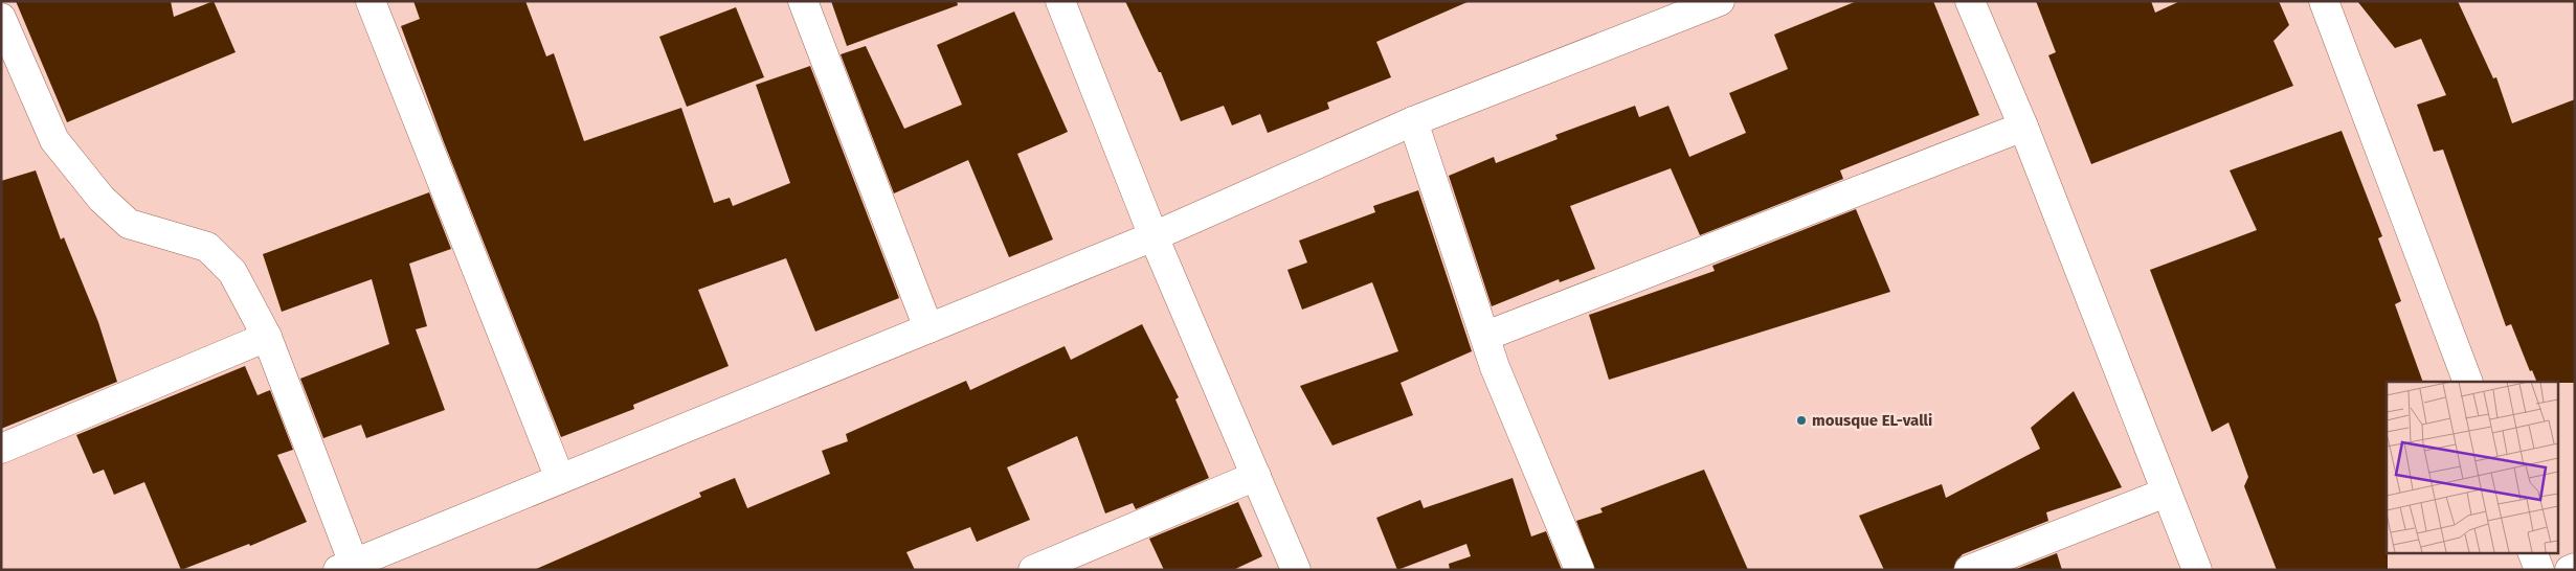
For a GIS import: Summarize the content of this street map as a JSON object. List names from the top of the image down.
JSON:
{
  "places": ["mousque EL-valli"]
}
